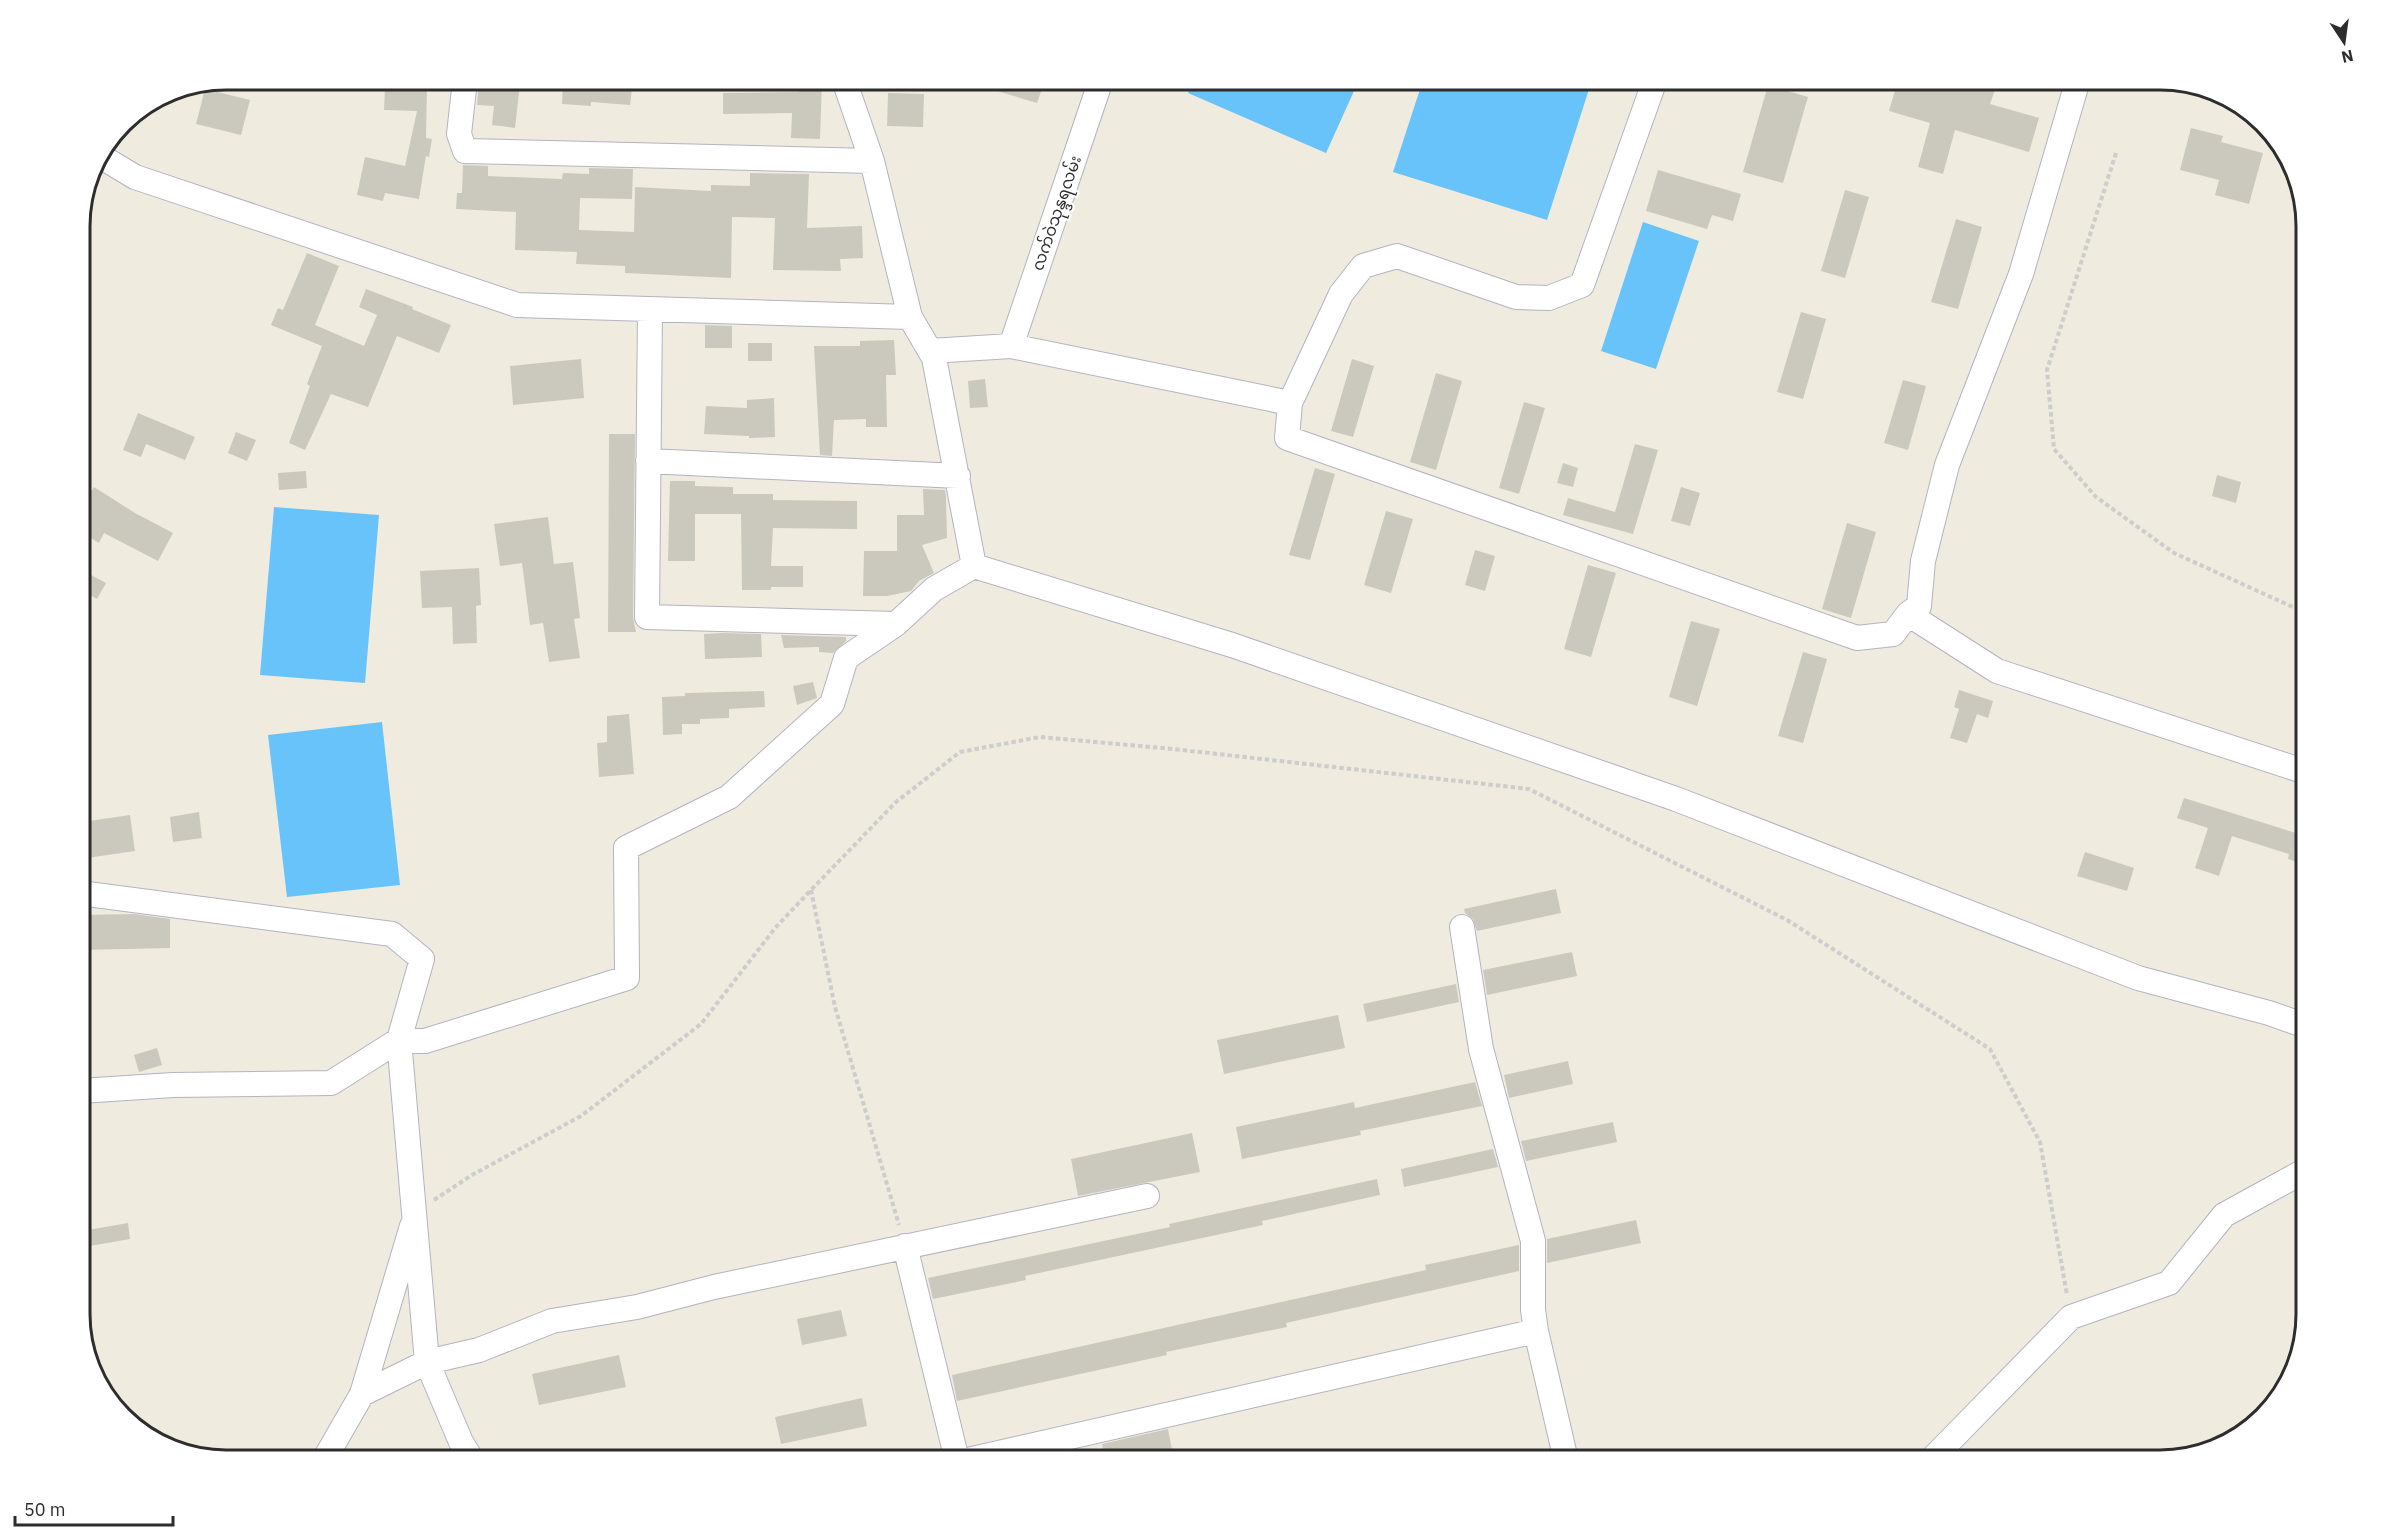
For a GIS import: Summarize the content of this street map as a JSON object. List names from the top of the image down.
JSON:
{
  "streets": {
    "street": ["လက်ဝဲသုန္ဒရလမ်း"]
  },
  "scale_bar": "50 m",
  "north": "bottom"
}
